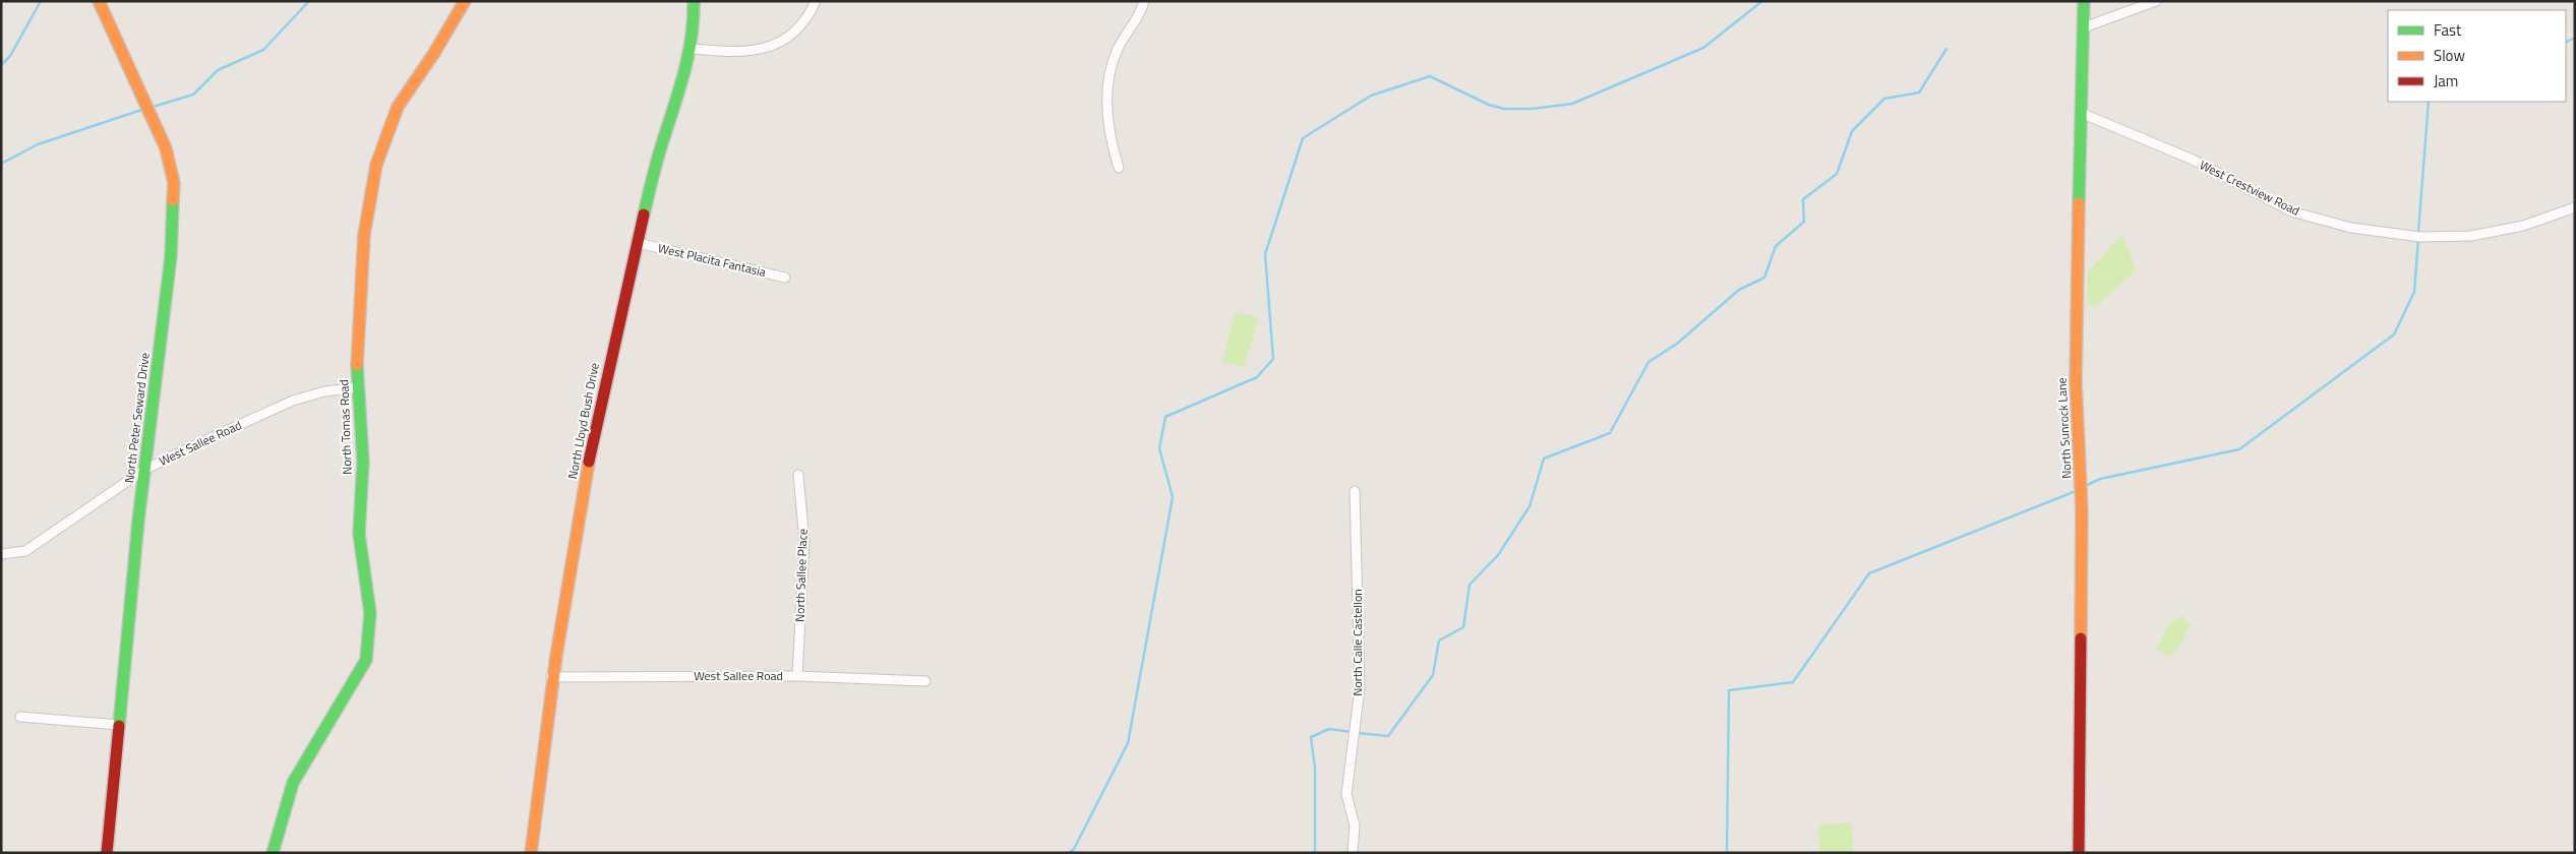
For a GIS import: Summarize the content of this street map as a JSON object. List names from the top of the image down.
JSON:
{
  "streets": {
    "street": [
      "West Crestview Road",
      "West Placita Fantasia",
      "North Peter Seward Drive",
      "North Lloyd Bush Drive",
      "North Tomas Road",
      "North Sunrock Lane",
      "West Sallee Road",
      "North Sallee Place",
      "North Calle Castellon"
    ]
  },
  "crossings": [
    ["West Crestview Road", "North Sunrock Lane"],
    ["West Placita Fantasia", "North Lloyd Bush Drive"],
    ["North Peter Seward Drive", "West Sallee Road"],
    ["North Lloyd Bush Drive", "West Sallee Road"],
    ["North Tomas Road", "West Sallee Road"],
    ["West Sallee Road", "North Sallee Place"]
  ],
  "legend": ["Fast", "Slow", "Jam"]
}
